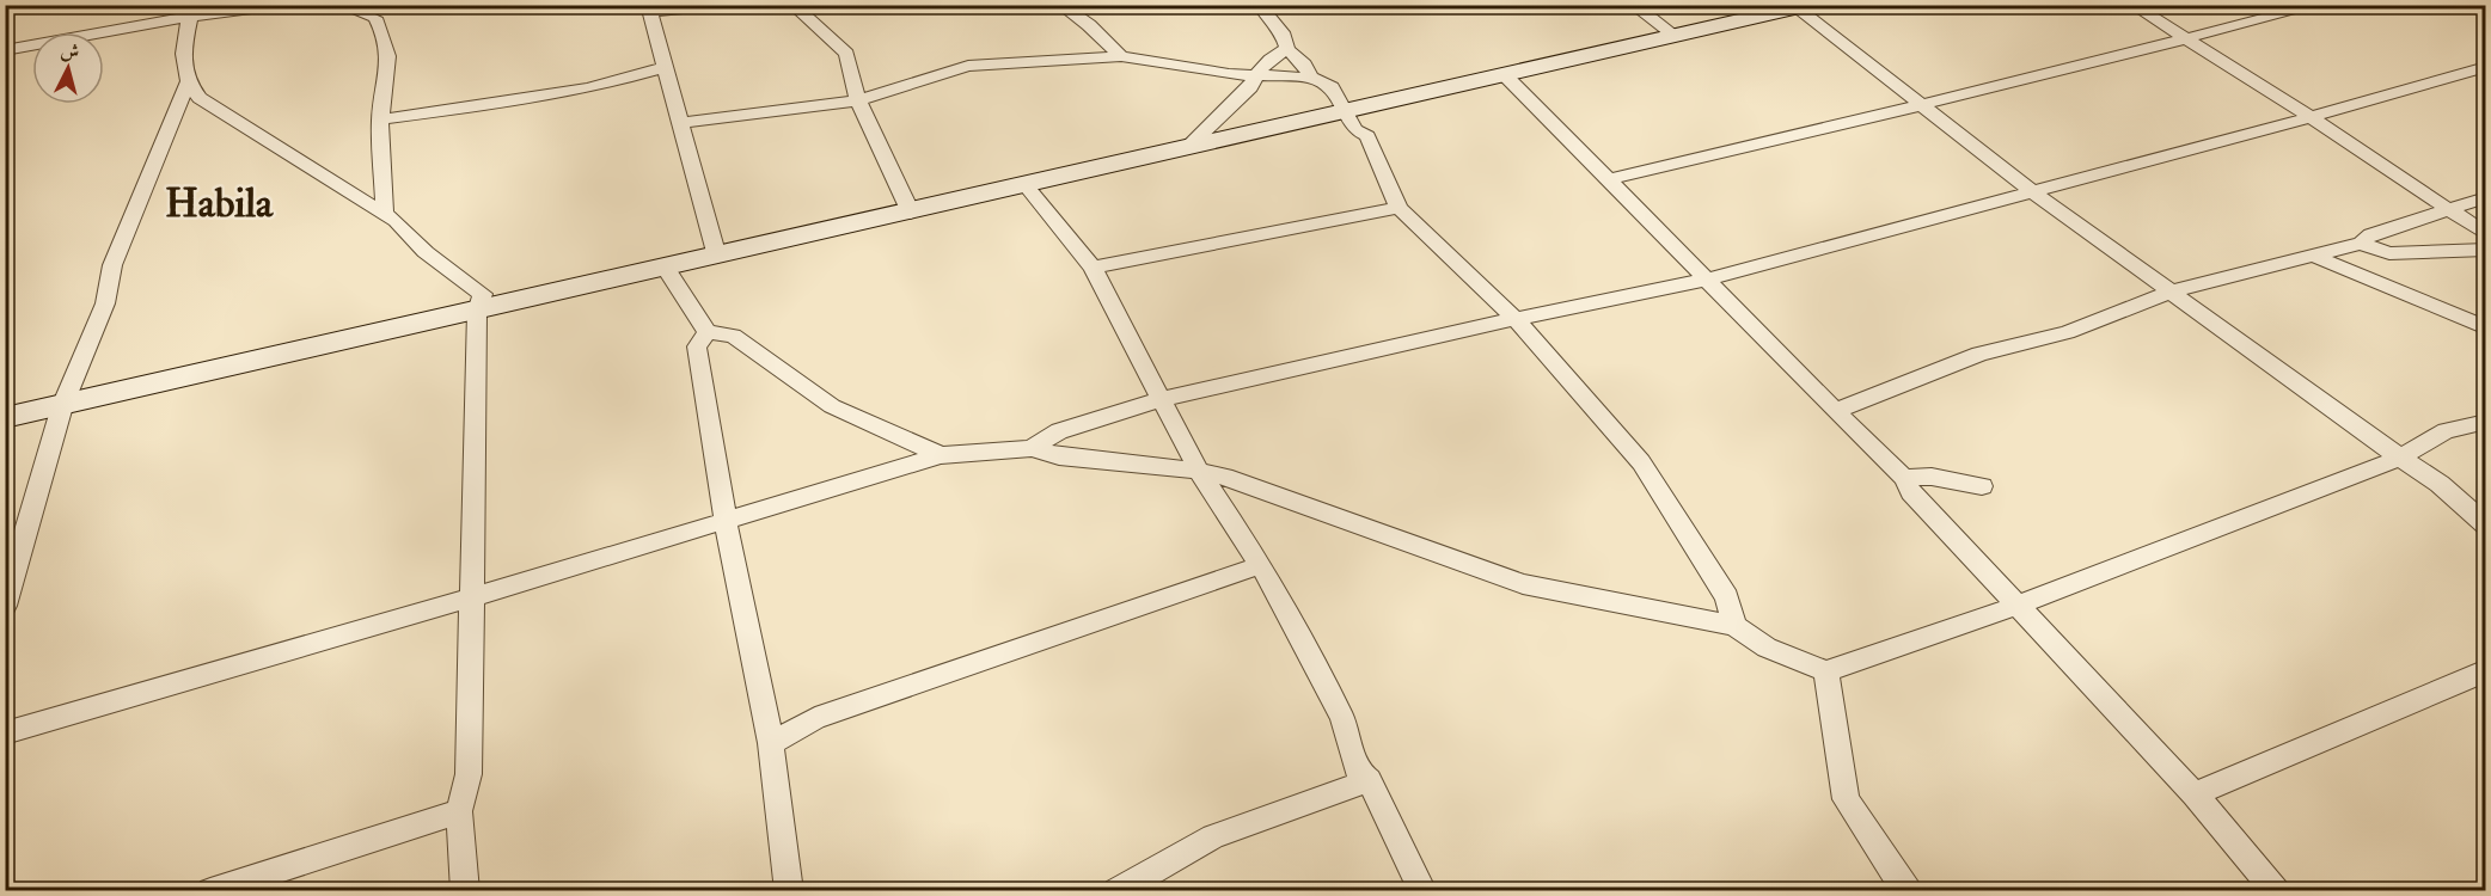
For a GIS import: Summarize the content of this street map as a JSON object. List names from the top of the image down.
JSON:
{
  "districts": ["Habila"],
  "north": "top"
}
